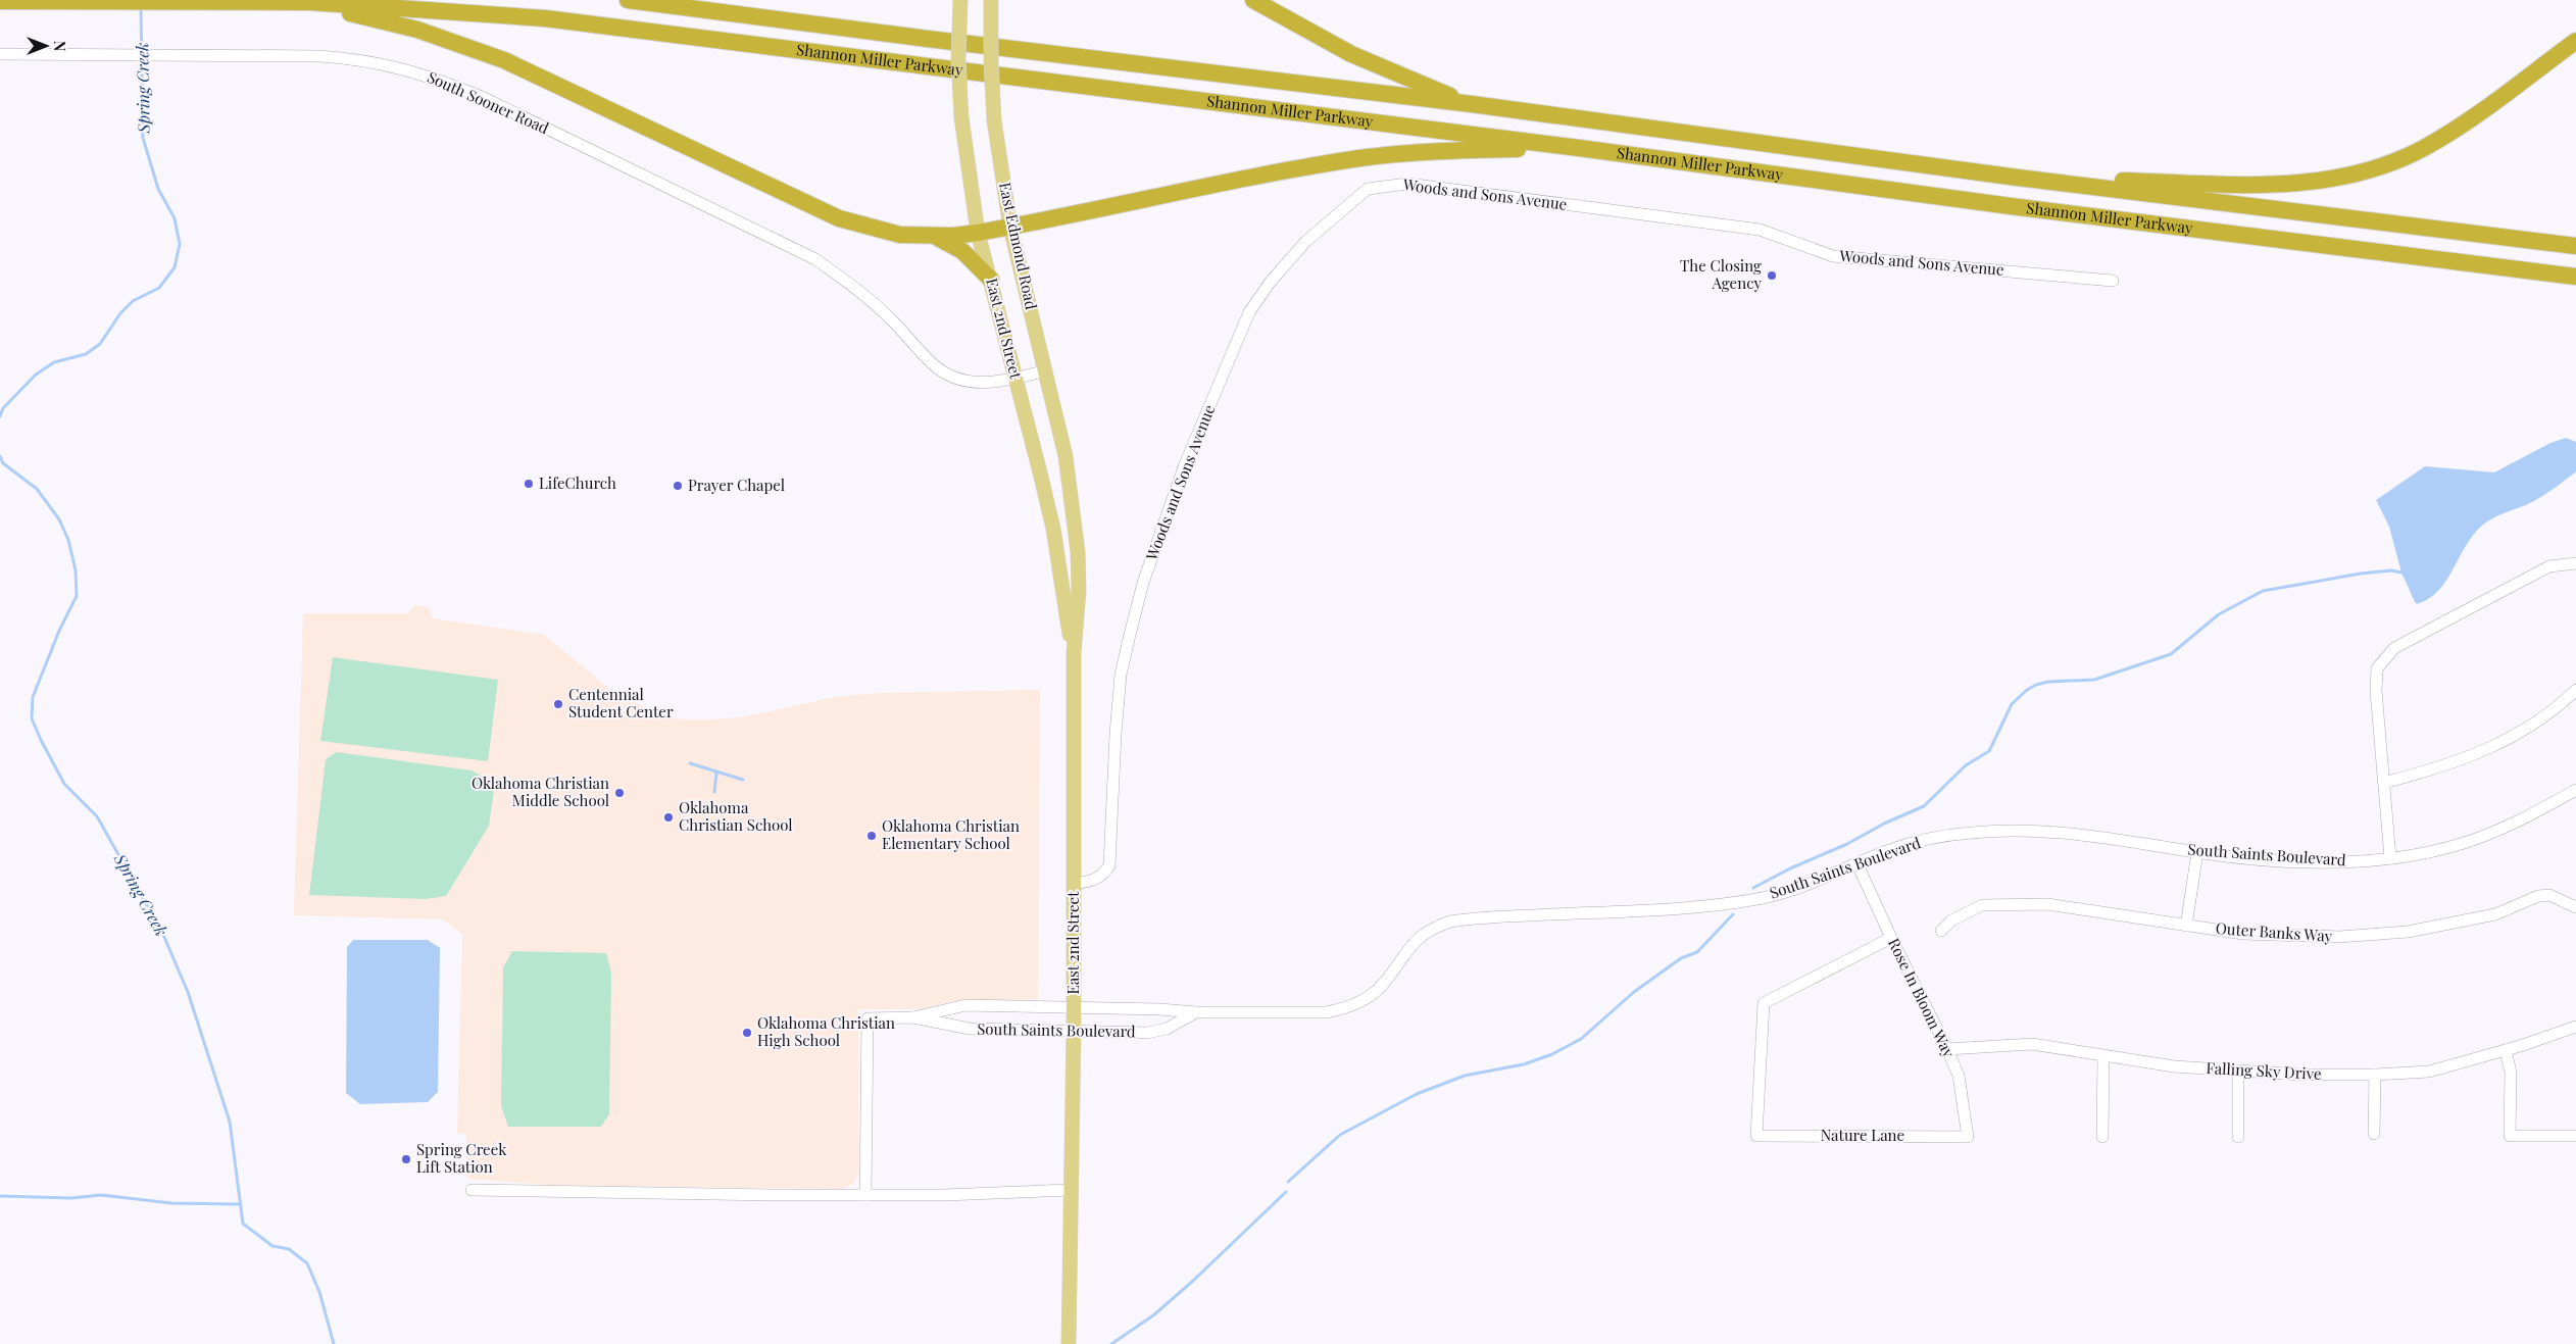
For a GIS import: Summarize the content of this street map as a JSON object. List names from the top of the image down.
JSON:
{
  "streets": {
    "highway": ["Shannon Miller Parkway"],
    "main road": ["East Edmond Road", "East 2nd Street"],
    "street": [
      "South Sooner Road",
      "Woods and Sons Avenue",
      "South Saints Boulevard",
      "Outer Banks Way",
      "Rose In Bloom Way",
      "Falling Sky Drive",
      "Nature Lane"
    ]
  },
  "crossings": [
    ["South Sooner Road", "East Edmond Road"],
    ["South Sooner Road", "East 2nd Street"],
    ["Woods and Sons Avenue", "East 2nd Street"],
    ["East Edmond Road", "East 2nd Street"],
    ["East 2nd Street", "South Saints Boulevard"],
    ["South Saints Boulevard", "Rose In Bloom Way"],
    ["Rose In Bloom Way", "Falling Sky Drive"],
    ["Rose In Bloom Way", "Nature Lane"]
  ],
  "water": ["Spring Creek"],
  "places": [
    "The Closing Agency",
    "LifeChurch",
    "Prayer Chapel",
    "Centennial Student Center",
    "Oklahoma Christian Middle School",
    "Oklahoma Christian School",
    "Oklahoma Christian Elementary School",
    "Oklahoma Christian High School",
    "Spring Creek Lift Station"
  ],
  "north": "right"
}
